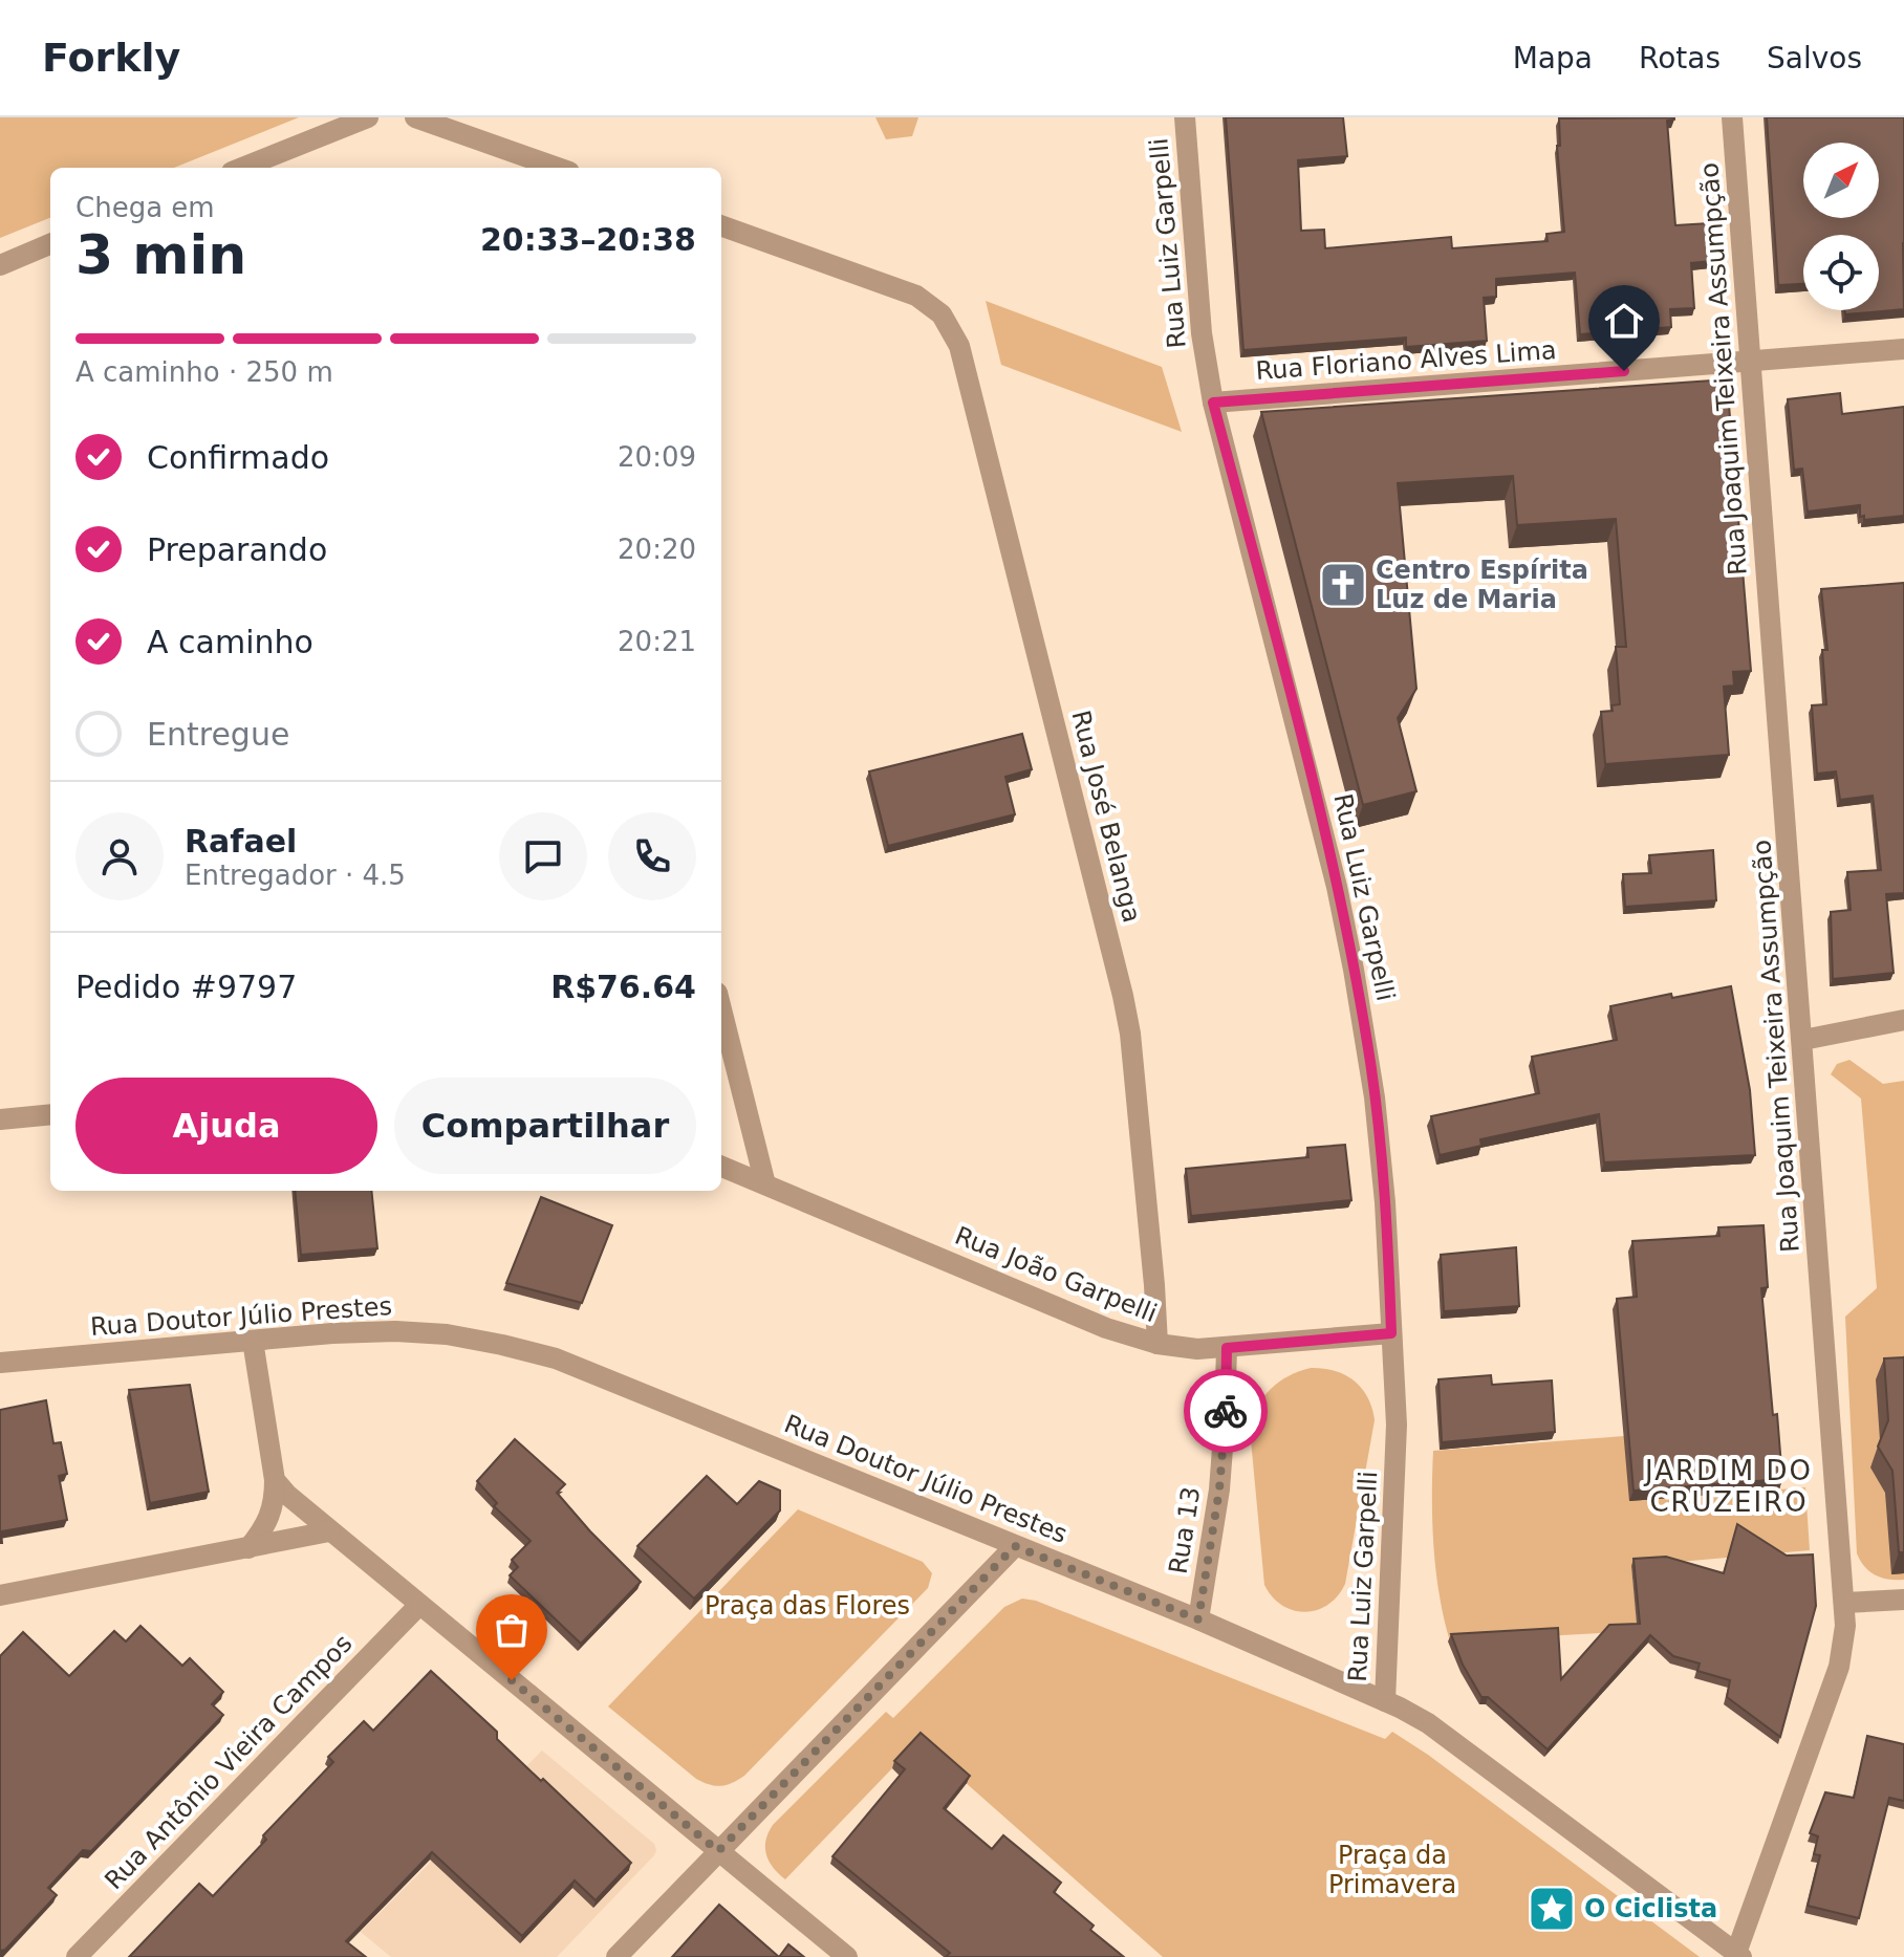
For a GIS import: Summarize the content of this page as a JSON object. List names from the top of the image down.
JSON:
{
  "streets": {
    "street": [
      "Rua Luiz Garpelli",
      "Rua Floriano Alves Lima",
      "Rua Joaquim Teixeira Assumpção",
      "Rua José Belanga",
      "Rua João Garpelli",
      "Rua Doutor Júlio Prestes",
      "Rua 13",
      "Rua Antônio Vieira Campos"
    ]
  },
  "crossings": [
    ["Rua Luiz Garpelli", "Rua Floriano Alves Lima"],
    ["Rua Luiz Garpelli", "Rua João Garpelli"],
    ["Rua Luiz Garpelli", "Rua Doutor Júlio Prestes"],
    ["Rua Floriano Alves Lima", "Rua Joaquim Teixeira Assumpção"],
    ["Rua Joaquim Teixeira Assumpção", "Rua Doutor Júlio Prestes"],
    ["Rua José Belanga", "Rua João Garpelli"],
    ["Rua João Garpelli", "Rua 13"],
    ["Rua Doutor Júlio Prestes", "Rua 13"]
  ],
  "districts": ["JARDIM DO CRUZEIRO"],
  "parks": ["Praça das Flores", "Praça da Primavera"],
  "places": {
    "church": ["Centro Espírita Luz de Maria"],
    "place": ["O Ciclista"]
  },
  "north": "top right",
  "page": {
    "header": "Forkly",
    "nav": ["Mapa", "Rotas", "Salvos"],
    "heading": ["3 min", "Chega em", "20:33–20:38"],
    "panel": [
      "Rafael",
      "Entregador · 4.5",
      "Pedido #9797",
      "R$76.64"
    ],
    "bar": "A caminho · 250 m",
    "list": [
      ["Confirmado", "20:09"],
      ["Preparando", "20:20"],
      ["A caminho", "20:21"],
      "Entregue"
    ],
    "buttons": ["Ajuda", "Compartilhar"]
  }
}
